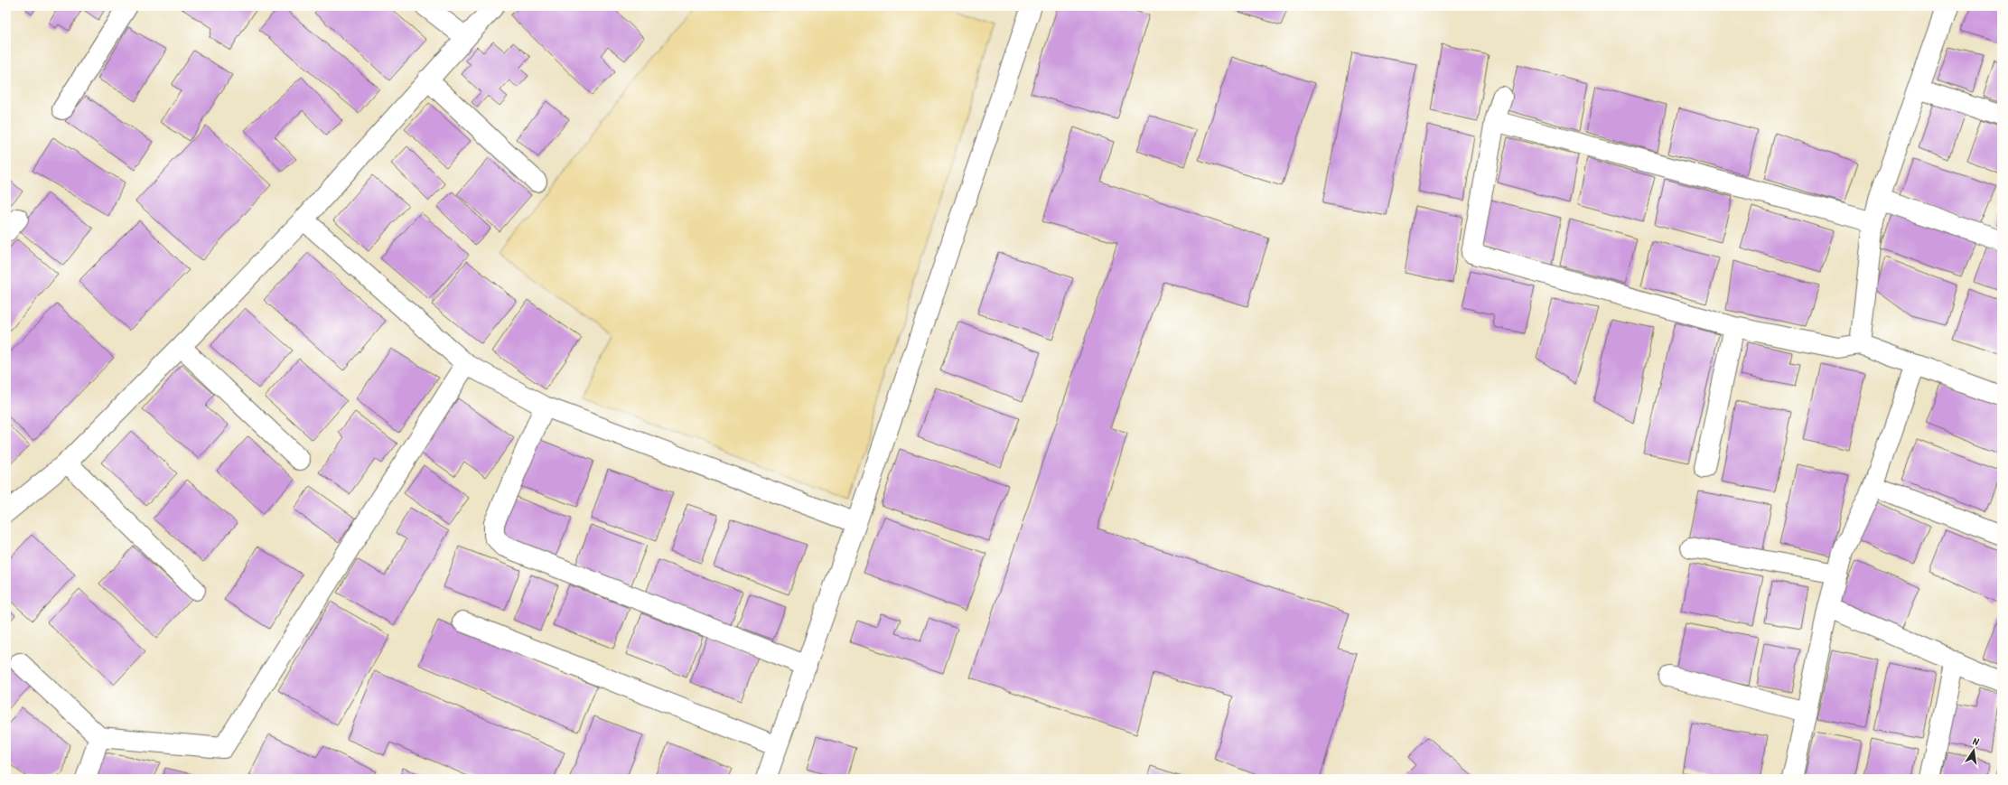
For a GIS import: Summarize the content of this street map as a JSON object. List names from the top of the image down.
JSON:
{
  "north": "top"
}
